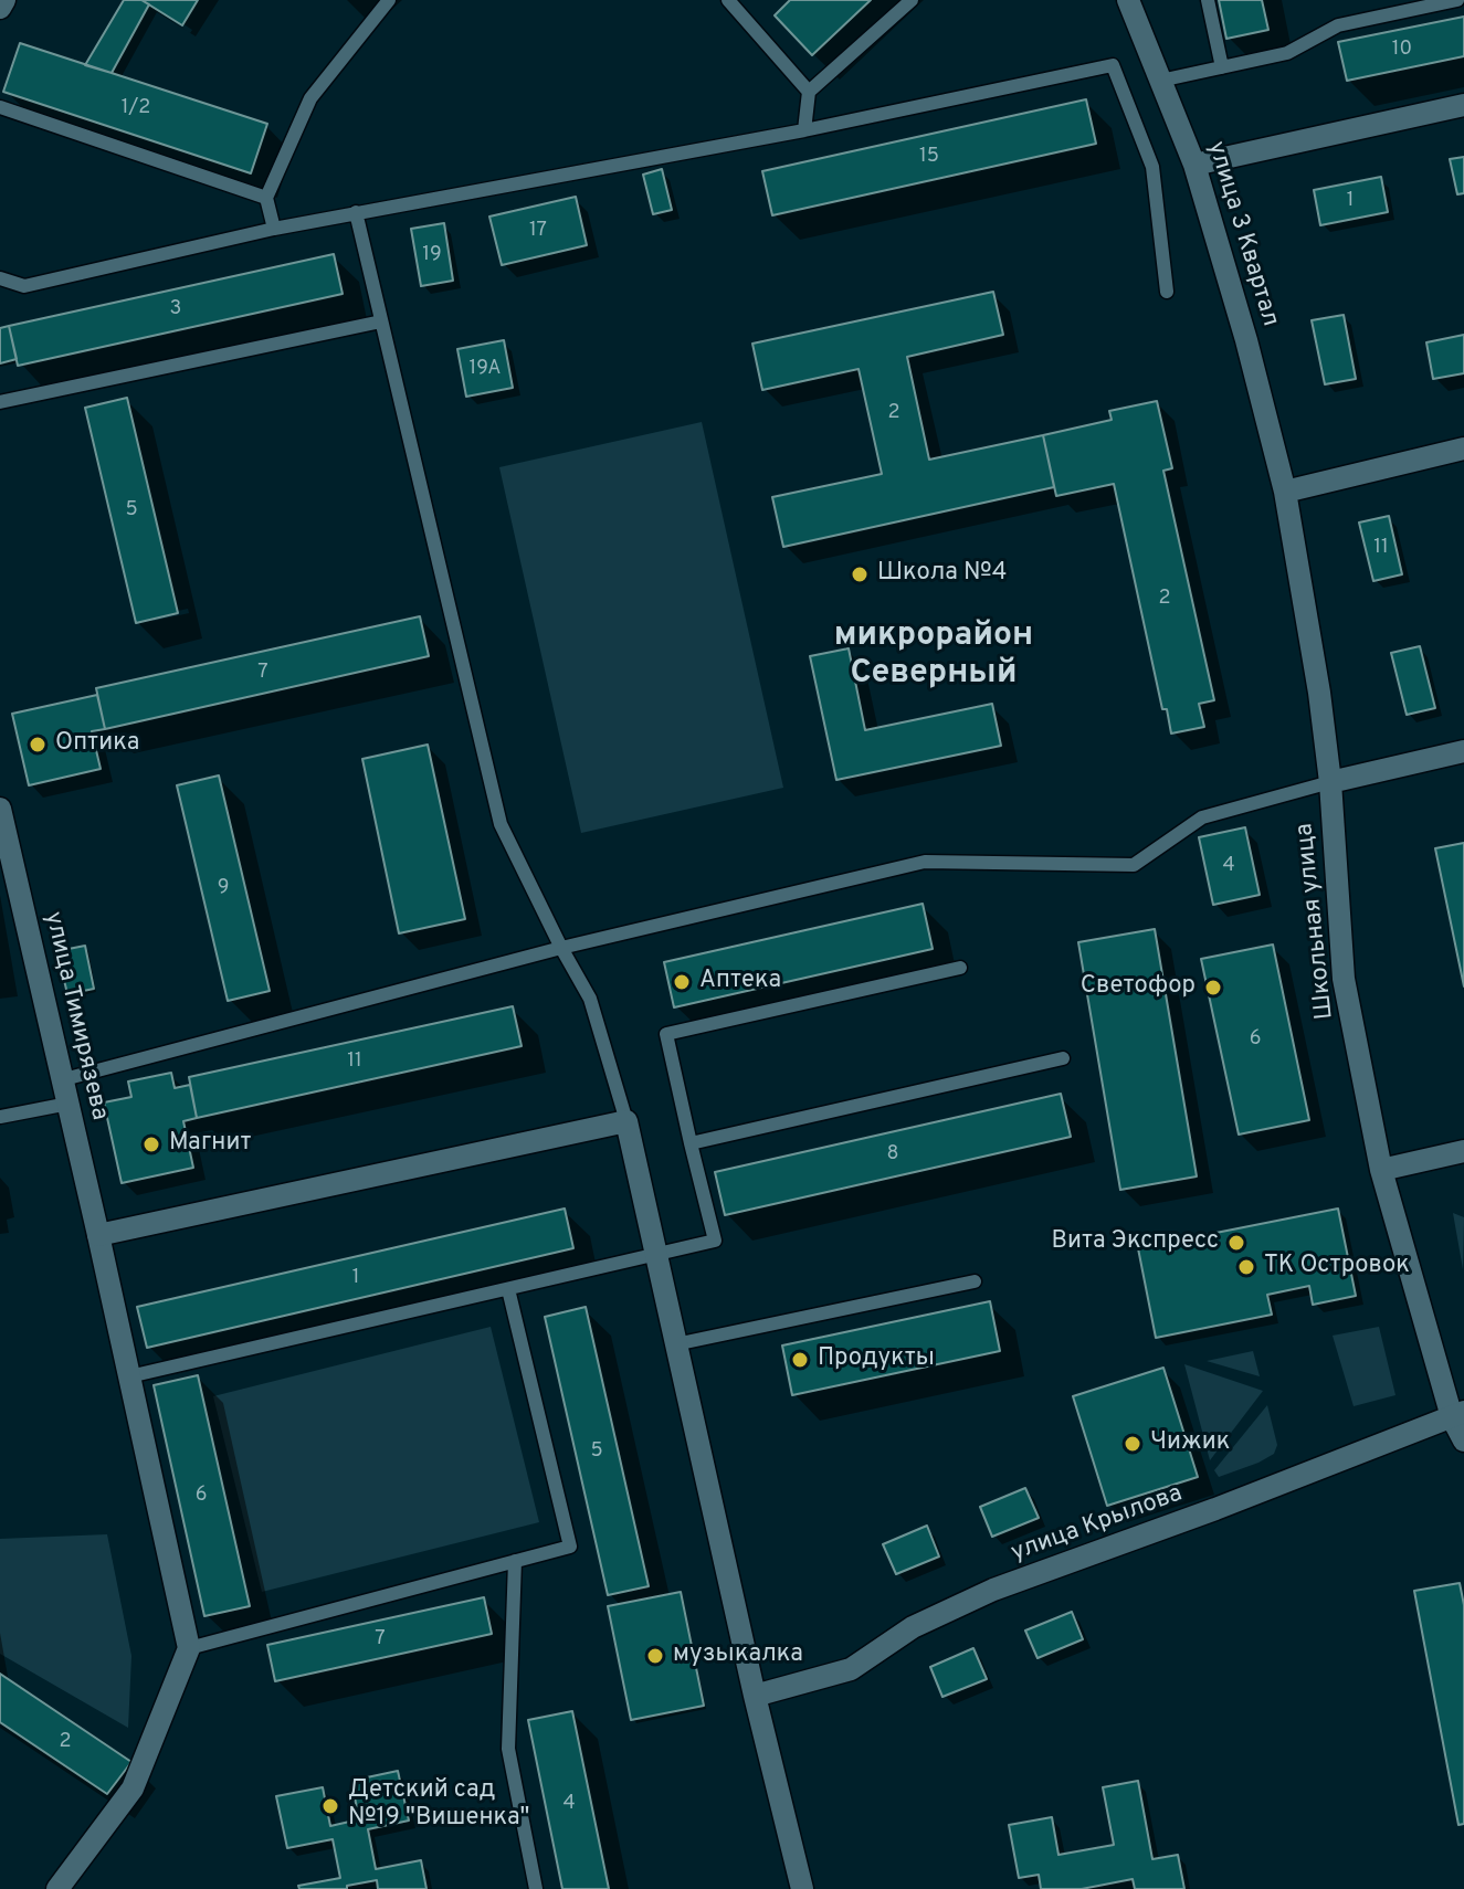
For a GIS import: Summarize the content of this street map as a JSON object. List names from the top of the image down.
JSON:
{
  "streets": {
    "street": [
      "улица 3 Квартал",
      "Школьная улица",
      "улица Тимирязева",
      "улица Крылова"
    ]
  },
  "crossings": [
    ["улица 3 Квартал", "Школьная улица"],
    ["Школьная улица", "улица Крылова"]
  ],
  "districts": ["микрорайон Северный"],
  "places": [
    "Школа №4",
    "Оптика",
    "Аптека",
    "Светофор",
    "Магнит",
    "Вита Экспресс",
    "ТК Островок",
    "Продукты",
    "Чижик",
    "музыкалка",
    "Детский сад №19 \"Вишенка\""
  ],
  "house_numbers": [
    "10",
    "1/2",
    "15",
    "1",
    "17",
    "19",
    "3",
    "19А",
    "2",
    "5",
    "11",
    "2",
    "7",
    "4",
    "9",
    "6",
    "11",
    "8",
    "1",
    "5",
    "6",
    "7",
    "2",
    "4"
  ]
}
